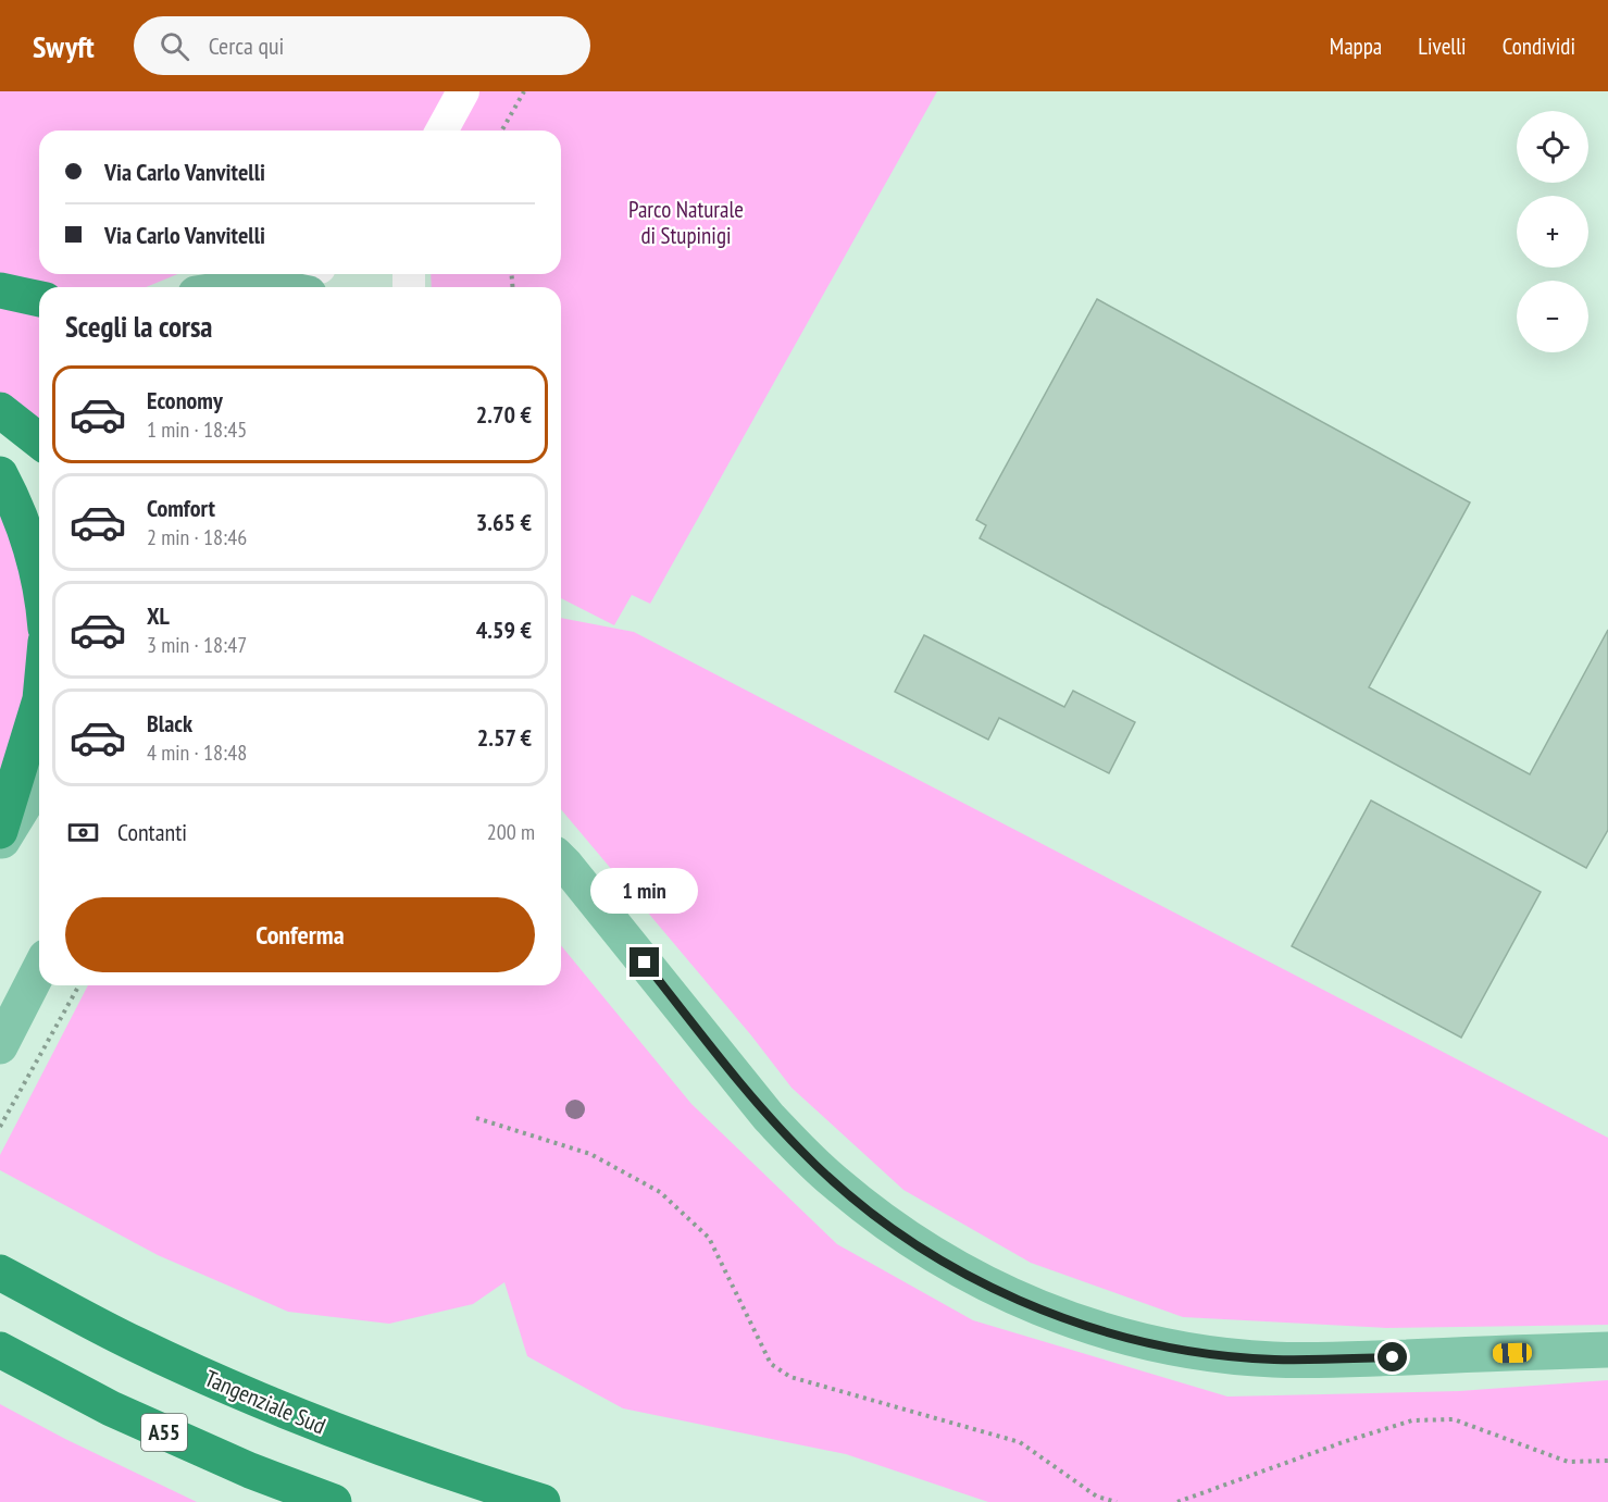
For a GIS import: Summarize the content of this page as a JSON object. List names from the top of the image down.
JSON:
{
  "streets": {
    "highway": ["Tangenziale Sud", "A55"]
  },
  "parks": ["Parco Naturale di Stupinigi"],
  "page": {
    "header": "Swyft",
    "search": "Cerca qui",
    "nav": ["Mappa", "Livelli", "Condividi"],
    "map_buttons": ["+", "−"],
    "banner": ["Via Carlo Vanvitelli", "Via Carlo Vanvitelli"],
    "heading": "Scegli la corsa",
    "list": [
      {
        "name": "Economy",
        "note": "1 min · 18:45",
        "value": "2.70 €"
      },
      {
        "name": "Comfort",
        "note": "2 min · 18:46",
        "value": "3.65 €"
      },
      {
        "name": "XL",
        "note": "3 min · 18:47",
        "value": "4.59 €"
      },
      {
        "name": "Black",
        "note": "4 min · 18:48",
        "value": "2.57 €"
      }
    ],
    "pay": ["Contanti", "200 m"],
    "bubble": "1 min",
    "buttons": "Conferma"
  }
}
